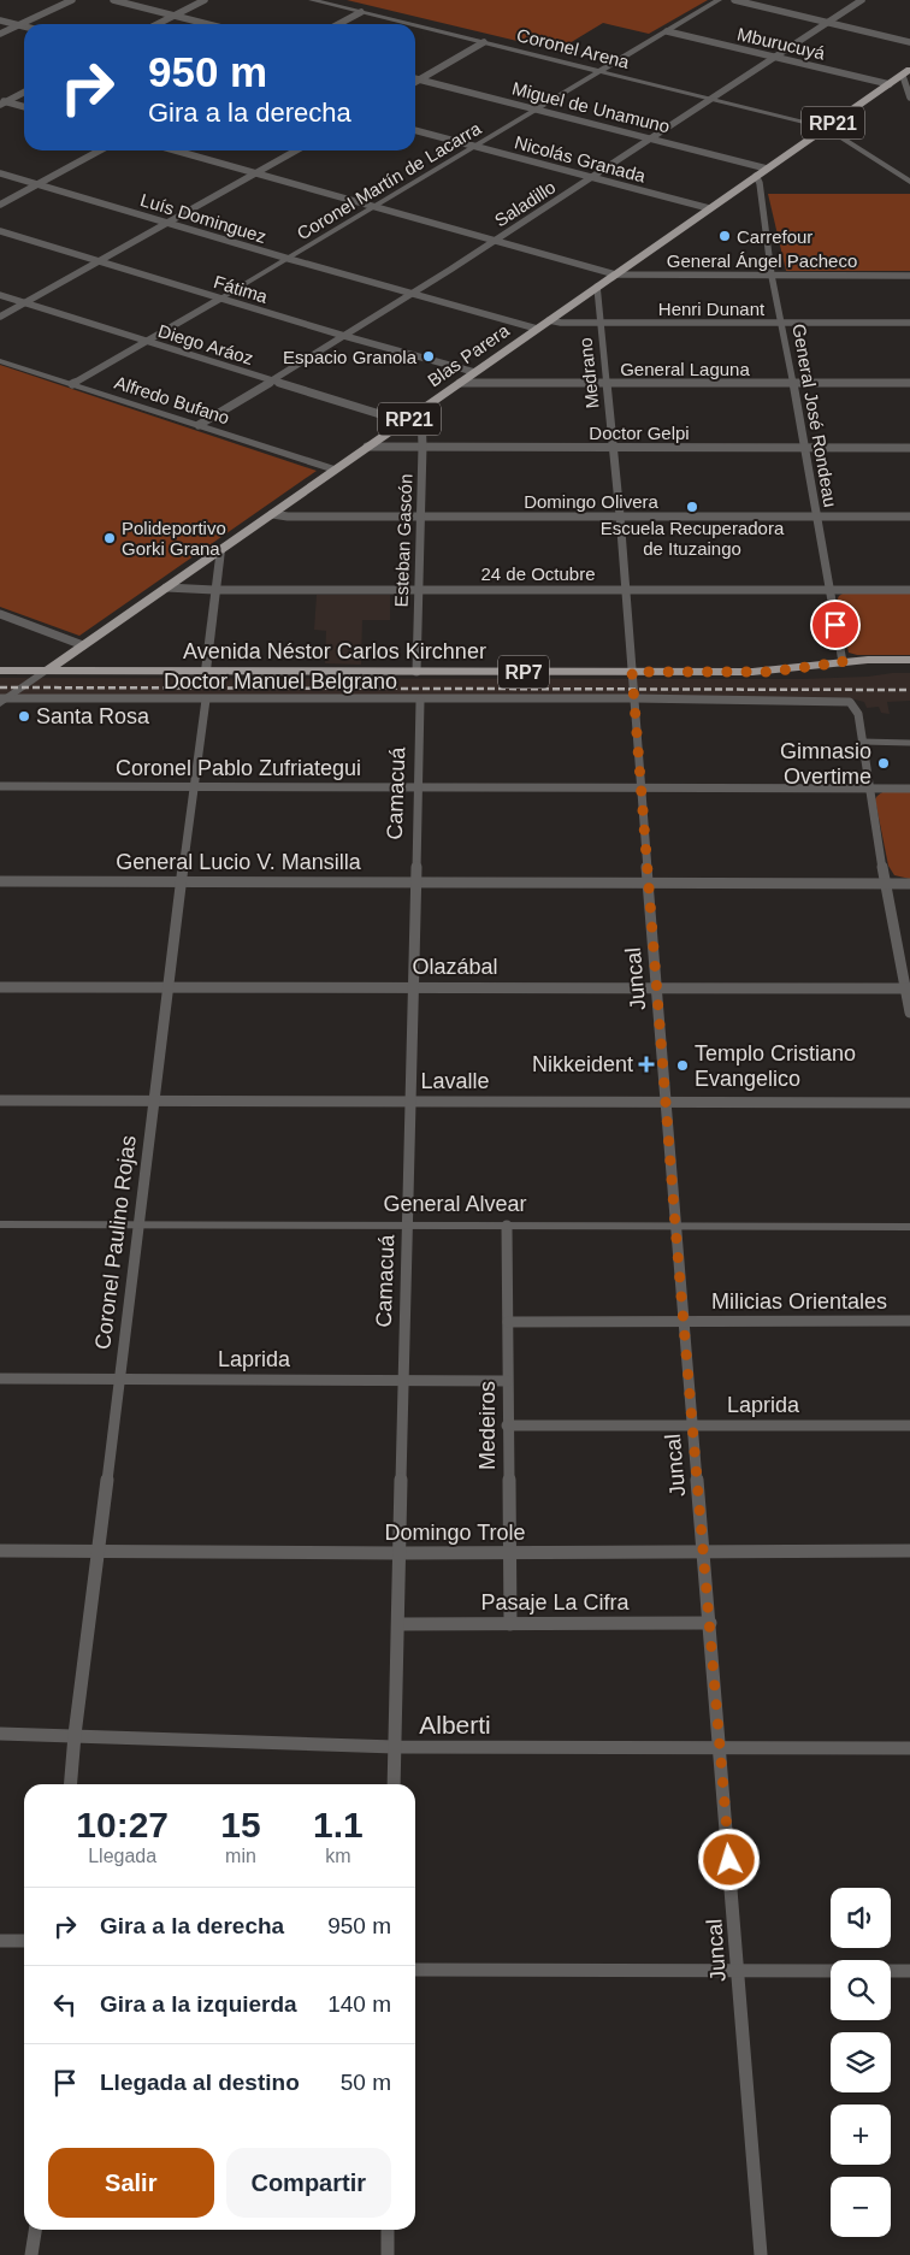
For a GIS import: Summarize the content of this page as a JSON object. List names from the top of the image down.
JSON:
{
  "streets": {
    "main road": [
      "RP21",
      "Blas Parera",
      "Avenida Néstor Carlos Kirchner",
      "RP7"
    ],
    "street": [
      "Mburucuyá",
      "Coronel Arena",
      "Miguel de Unamuno",
      "Nicolás Granada",
      "Coronel Martín de Lacarra",
      "Saladillo",
      "Luís Dominguez",
      "General Ángel Pacheco",
      "Fátima",
      "Henri Dunant",
      "Diego Aráoz",
      "General Laguna",
      "Medrano",
      "Alfredo Bufano",
      "General José Rondeau",
      "Doctor Gelpi",
      "Domingo Olivera",
      "Esteban Gascón",
      "24 de Octubre",
      "Doctor Manuel Belgrano",
      "Coronel Pablo Zufriategui",
      "Camacuá",
      "General Lucio V. Mansilla",
      "Olazábal",
      "Juncal",
      "Lavalle",
      "General Alvear",
      "Coronel Paulino Rojas",
      "Milicias Orientales",
      "Laprida",
      "Medeiros",
      "Domingo Trole",
      "Pasaje La Cifra",
      "Alberti"
    ]
  },
  "crossings": [
    ["Mburucuyá", "Coronel Martín de Lacarra"],
    ["Mburucuyá", "Saladillo"],
    ["Mburucuyá", "Blas Parera"],
    ["Coronel Arena", "Coronel Martín de Lacarra"],
    ["Coronel Arena", "Saladillo"],
    ["Coronel Arena", "Blas Parera"],
    ["Miguel de Unamuno", "Coronel Martín de Lacarra"],
    ["Miguel de Unamuno", "Saladillo"],
    ["Miguel de Unamuno", "Blas Parera"],
    ["Nicolás Granada", "Coronel Martín de Lacarra"],
    ["Nicolás Granada", "Saladillo"],
    ["Nicolás Granada", "Blas Parera"],
    ["Coronel Martín de Lacarra", "Luís Dominguez"],
    ["Coronel Martín de Lacarra", "General Ángel Pacheco"],
    ["Coronel Martín de Lacarra", "Fátima"],
    ["Coronel Martín de Lacarra", "Diego Aráoz"],
    ["Coronel Martín de Lacarra", "Alfredo Bufano"],
    ["Saladillo", "Luís Dominguez"],
    ["Saladillo", "General Ángel Pacheco"],
    ["Saladillo", "Fátima"],
    ["Saladillo", "Diego Aráoz"],
    ["Saladillo", "Alfredo Bufano"],
    ["Luís Dominguez", "Blas Parera"],
    ["General Ángel Pacheco", "Blas Parera"],
    ["General Ángel Pacheco", "General José Rondeau"],
    ["Fátima", "Blas Parera"],
    ["Henri Dunant", "Blas Parera"],
    ["Henri Dunant", "Medrano"],
    ["Henri Dunant", "General José Rondeau"],
    ["Diego Aráoz", "Blas Parera"],
    ["Blas Parera", "General Laguna"],
    ["Blas Parera", "Medrano"],
    ["Blas Parera", "Alfredo Bufano"],
    ["Blas Parera", "General José Rondeau"],
    ["Blas Parera", "Doctor Gelpi"],
    ["Blas Parera", "Domingo Olivera"],
    ["Blas Parera", "Esteban Gascón"],
    ["Blas Parera", "24 de Octubre"],
    ["Blas Parera", "Avenida Néstor Carlos Kirchner"],
    ["Blas Parera", "RP7"],
    ["General Laguna", "Medrano"],
    ["General Laguna", "General José Rondeau"],
    ["Medrano", "Doctor Gelpi"],
    ["Medrano", "Domingo Olivera"],
    ["Medrano", "24 de Octubre"],
    ["Medrano", "Avenida Néstor Carlos Kirchner"],
    ["Medrano", "Juncal"],
    ["General José Rondeau", "Doctor Gelpi"],
    ["General José Rondeau", "Domingo Olivera"],
    ["General José Rondeau", "24 de Octubre"],
    ["General José Rondeau", "Avenida Néstor Carlos Kirchner"],
    ["Doctor Gelpi", "Esteban Gascón"],
    ["Domingo Olivera", "Esteban Gascón"],
    ["Esteban Gascón", "24 de Octubre"],
    ["Esteban Gascón", "Avenida Néstor Carlos Kirchner"],
    ["Avenida Néstor Carlos Kirchner", "RP7"],
    ["Avenida Néstor Carlos Kirchner", "Juncal"],
    ["Doctor Manuel Belgrano", "Camacuá"],
    ["Doctor Manuel Belgrano", "Juncal"],
    ["Doctor Manuel Belgrano", "Coronel Paulino Rojas"],
    ["Coronel Pablo Zufriategui", "Camacuá"],
    ["Coronel Pablo Zufriategui", "Juncal"],
    ["Coronel Pablo Zufriategui", "Coronel Paulino Rojas"],
    ["Camacuá", "General Lucio V. Mansilla"],
    ["Camacuá", "Olazábal"],
    ["Camacuá", "Lavalle"],
    ["Camacuá", "General Alvear"],
    ["Camacuá", "Laprida"],
    ["Camacuá", "Domingo Trole"],
    ["Camacuá", "Pasaje La Cifra"],
    ["Camacuá", "Alberti"],
    ["General Lucio V. Mansilla", "Juncal"],
    ["General Lucio V. Mansilla", "Coronel Paulino Rojas"],
    ["Olazábal", "Juncal"],
    ["Olazábal", "Coronel Paulino Rojas"],
    ["Juncal", "Lavalle"],
    ["Juncal", "General Alvear"],
    ["Juncal", "Milicias Orientales"],
    ["Juncal", "Laprida"],
    ["Juncal", "Domingo Trole"],
    ["Juncal", "Pasaje La Cifra"],
    ["Juncal", "Alberti"],
    ["Lavalle", "Coronel Paulino Rojas"],
    ["General Alvear", "Coronel Paulino Rojas"],
    ["General Alvear", "Medeiros"],
    ["Coronel Paulino Rojas", "Laprida"],
    ["Coronel Paulino Rojas", "Domingo Trole"],
    ["Coronel Paulino Rojas", "Alberti"],
    ["Milicias Orientales", "Medeiros"],
    ["Laprida", "Medeiros"],
    ["Medeiros", "Domingo Trole"],
    ["Medeiros", "Pasaje La Cifra"]
  ],
  "places": {
    "other": [
      "Carrefour",
      "Espacio Granola",
      "Escuela Recuperadora de Ituzaingo",
      "Polideportivo Gorki Grana",
      "Santa Rosa",
      "Gimnasio Overtime",
      "Templo Cristiano Evangelico"
    ],
    "health": ["Nikkeident"]
  },
  "page": {
    "turn": ["950 m", "Gira a la derecha"],
    "eta": [
      "10:27",
      "Llegada",
      "15",
      "min",
      "1.1",
      "km"
    ],
    "list": [
      {
        "name": "Gira a la derecha",
        "value": "950 m"
      },
      {
        "name": "Gira a la izquierda",
        "value": "140 m"
      },
      {
        "name": "Llegada al destino",
        "value": "50 m"
      }
    ],
    "map_buttons": ["+", "−"],
    "buttons": ["Salir", "Compartir"]
  }
}
